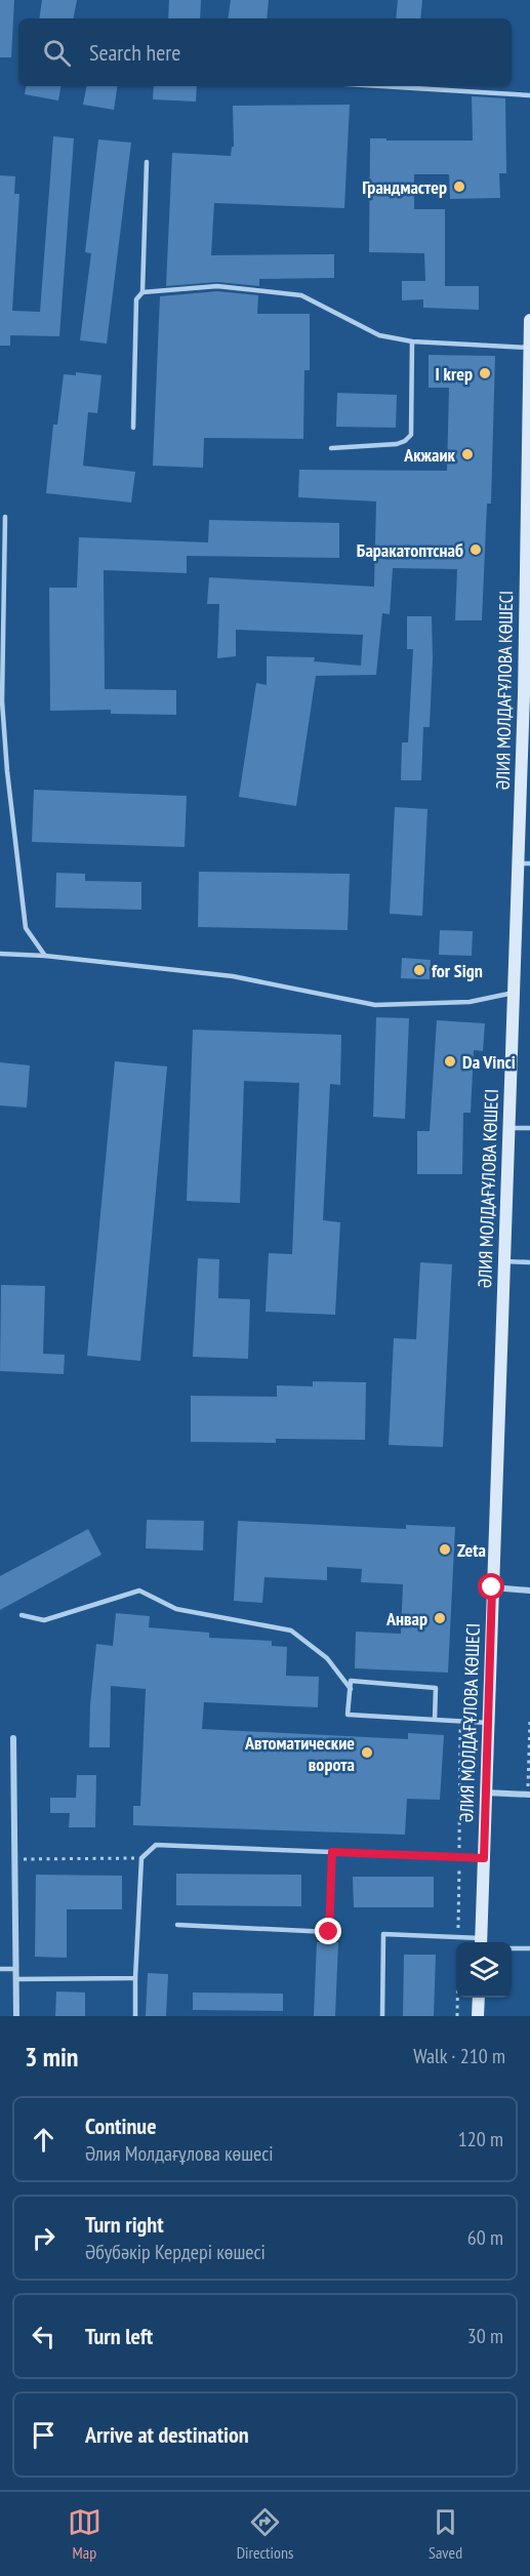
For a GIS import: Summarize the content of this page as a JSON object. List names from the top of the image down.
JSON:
{
  "streets": {
    "main road": ["ӘЛИЯ МОЛДАҒҰЛОВА КӨШЕСІ"]
  },
  "places": [
    "Грандмастер",
    "I krep",
    "Акжаик",
    "Баракатоптснаб",
    "for Sign",
    "Da Vinci",
    "Zeta",
    "Анвар",
    "Автоматические ворота"
  ],
  "page": {
    "search": "Search here",
    "heading": ["3 min", "Walk · 210 m"],
    "list": [
      ["Continue", "Әлия Молдағұлова көшесі", "120 m"],
      ["Turn right", "Әбубәкір Кердері көшесі", "60 m"],
      ["Turn left", "30 m"],
      "Arrive at destination"
    ],
    "nav": ["Map", "Directions", "Saved"]
  }
}
